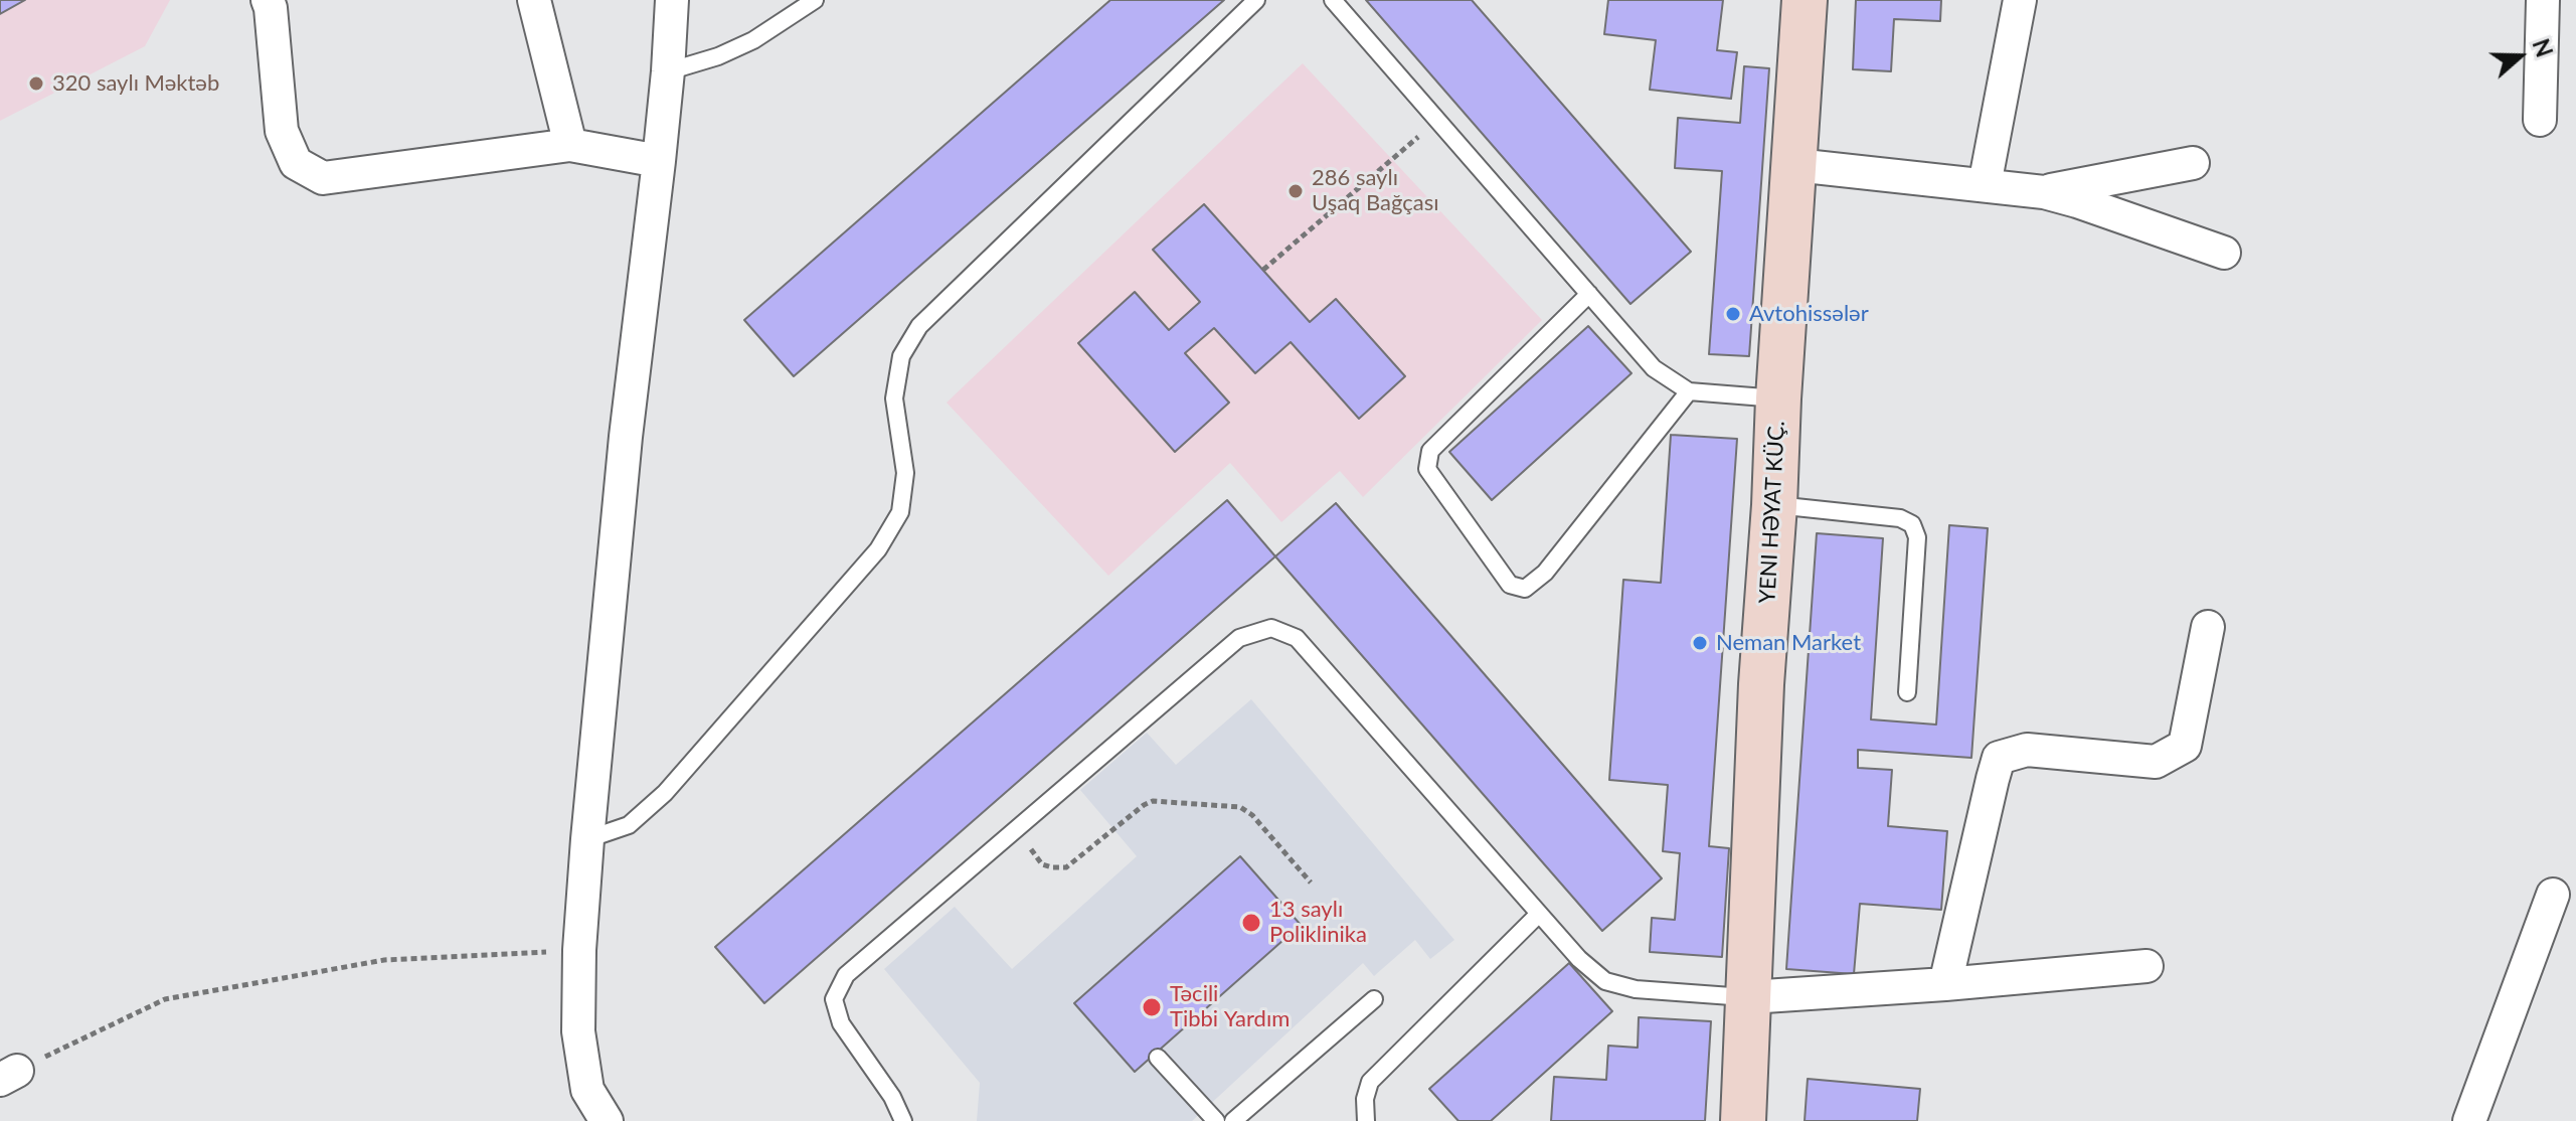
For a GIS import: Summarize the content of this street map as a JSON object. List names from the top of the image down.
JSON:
{
  "streets": {
    "street": ["YENI HƏYAT KÜÇ."]
  },
  "places": [
    "320 saylı Məktəb",
    "286 saylı Uşaq Bağçası",
    "Avtohissələr",
    "Neman Market",
    "13 saylı Poliklinika",
    "Təcili Tibbi Yardım"
  ],
  "north": "right"
}
